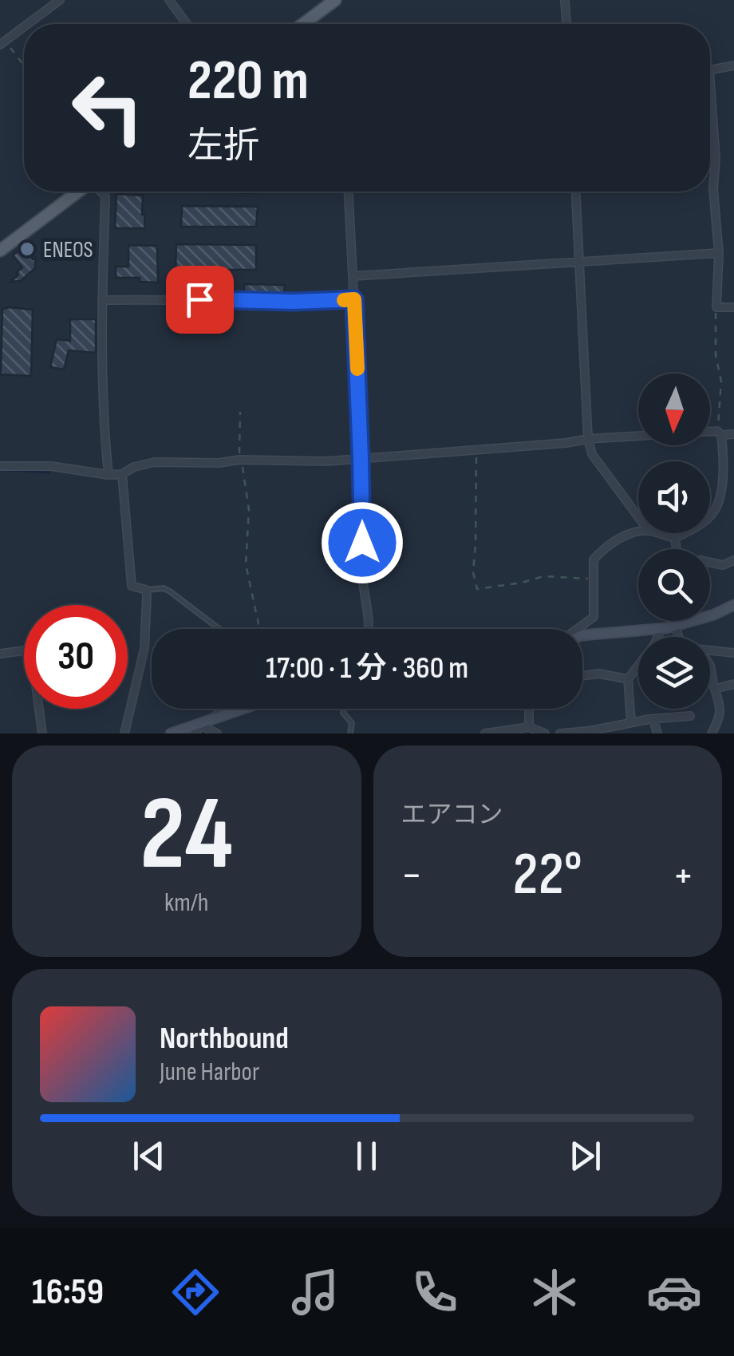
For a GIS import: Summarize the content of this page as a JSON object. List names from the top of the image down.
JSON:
{
  "places": ["ENEOS"],
  "north": "bottom",
  "page": {
    "turn": ["220 m", "左折"],
    "limit": "30",
    "trip": "17:00 · 1 分 · 360 m",
    "tile": [
      ["24", "km/h"],
      "エアコン"
    ],
    "heat": ["−", "22°", "+"],
    "song": ["Northbound", "June Harbor"],
    "tabs": "16:59"
  }
}
